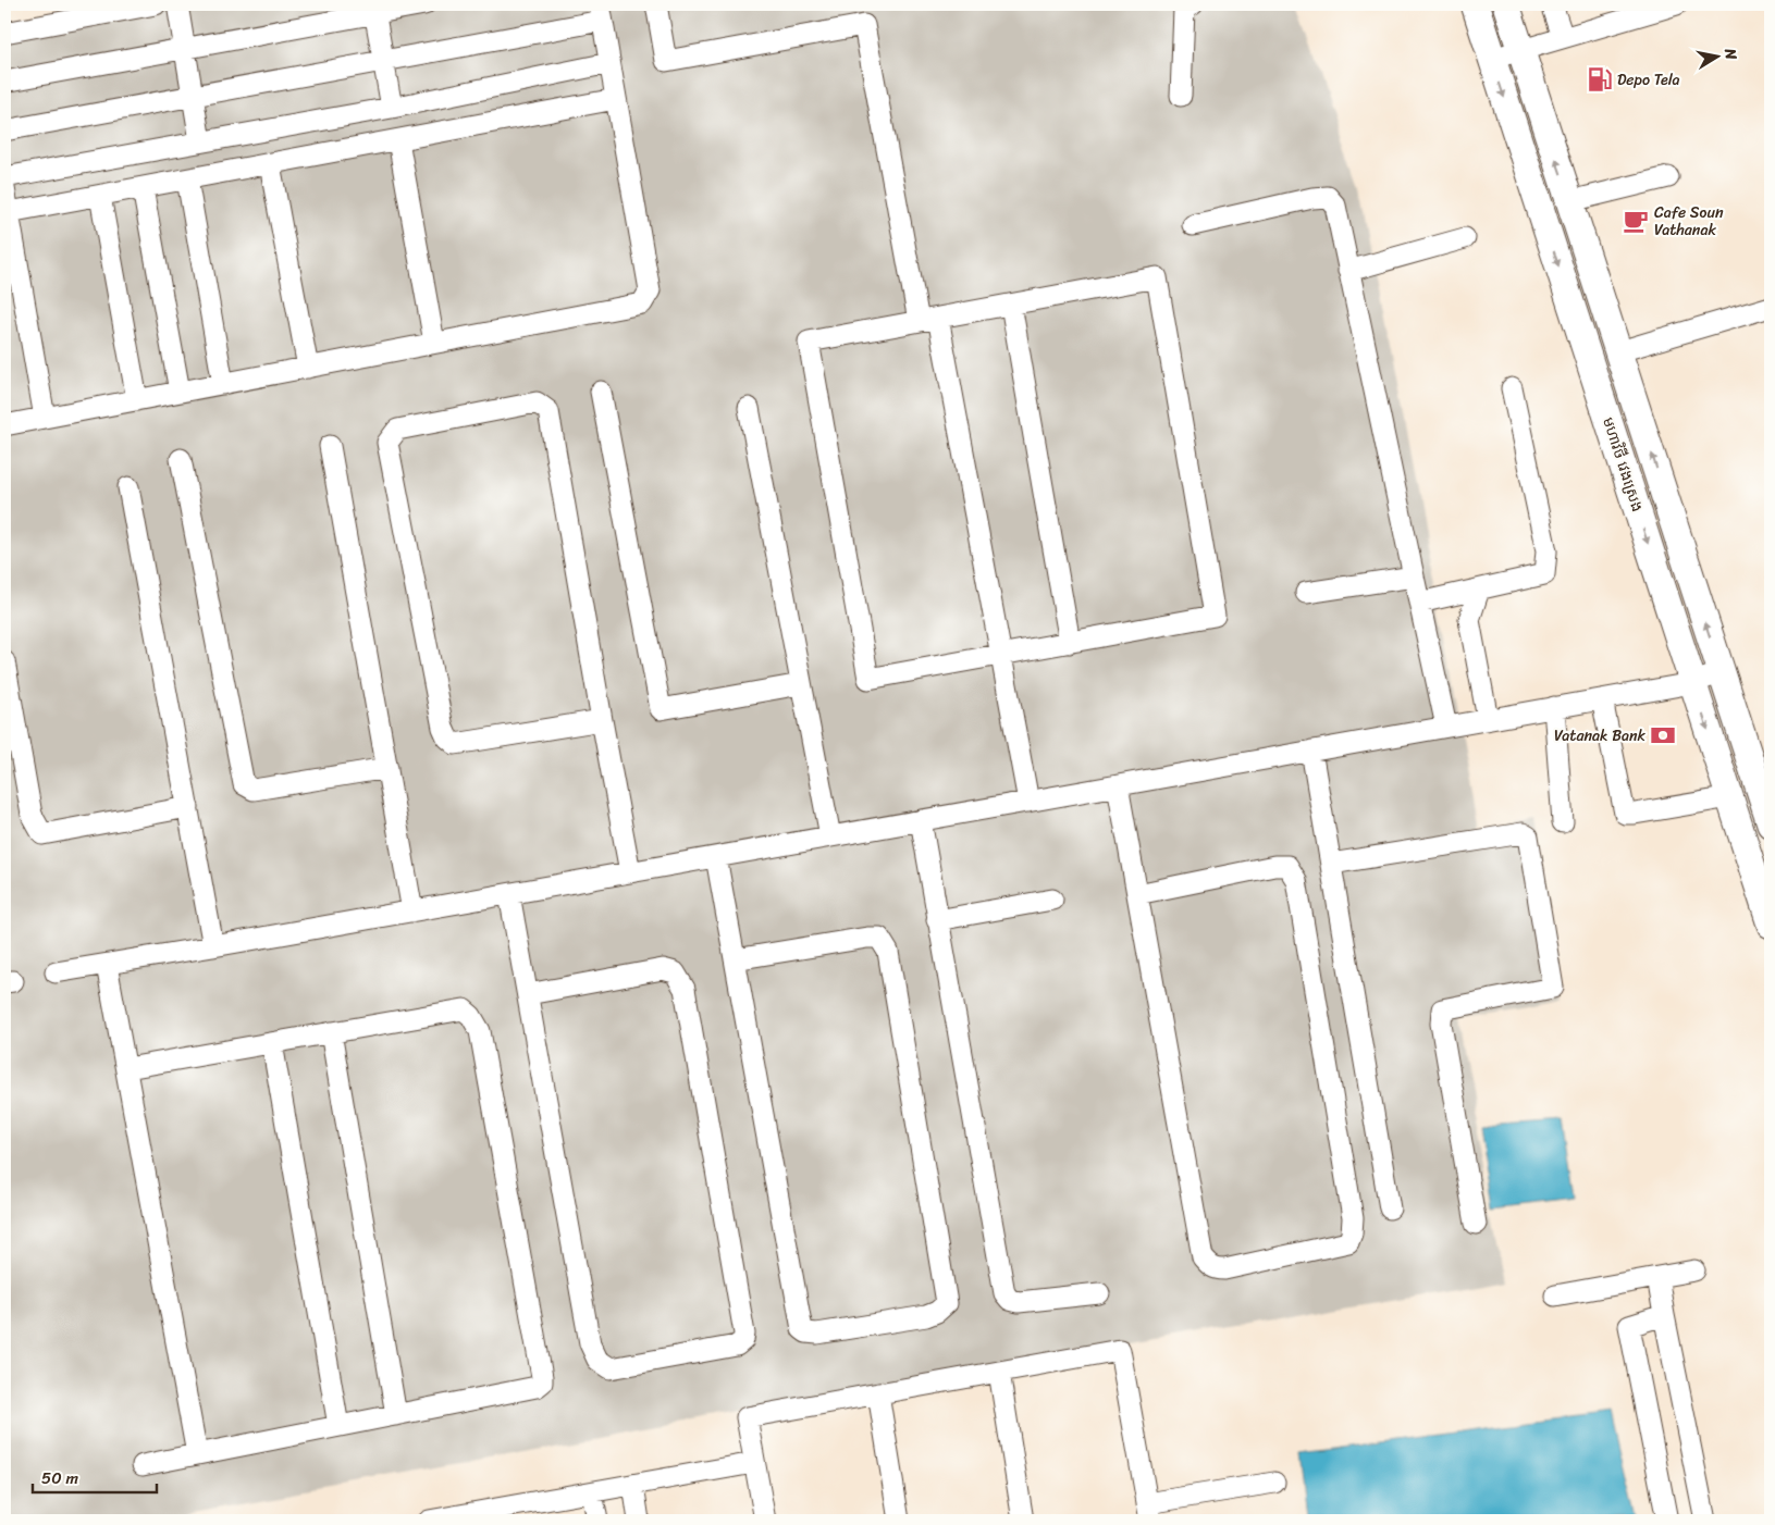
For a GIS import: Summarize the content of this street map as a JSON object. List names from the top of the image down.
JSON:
{
  "streets": {
    "main road": ["មហាវិថី វេងស្រេង"]
  },
  "places": {
    "fuel station": ["Depo Tela"],
    "cafe": ["Cafe Soun Vathanak"],
    "bank": ["Vatanak Bank"]
  },
  "scale_bar": "50 m",
  "north": "right"
}
